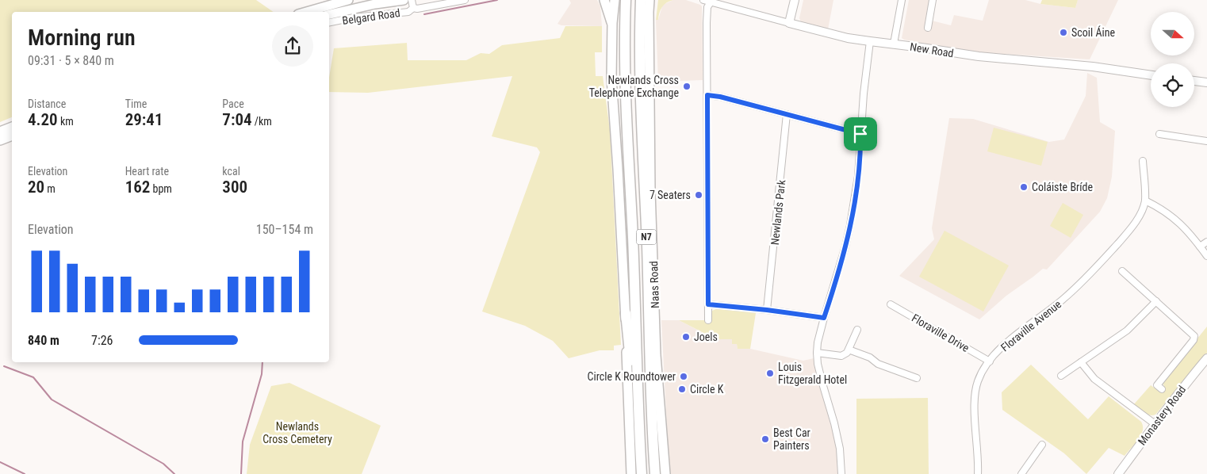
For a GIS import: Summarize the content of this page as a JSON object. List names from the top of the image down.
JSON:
{
  "streets": {
    "highway": ["N7", "Naas Road"],
    "main road": ["Belgard Road"],
    "street": [
      "New Road",
      "Newlands Park",
      "Floraville Avenue",
      "Floraville Drive",
      "Monastery Road"
    ]
  },
  "crossings": [
    ["N7", "Naas Road"],
    ["Floraville Avenue", "Floraville Drive"]
  ],
  "parks": ["Newlands Cross Cemetery"],
  "places": [
    "Scoil Áine",
    "Newlands Cross Telephone Exchange",
    "Coláiste Bríde",
    "7 Seaters",
    "Joels",
    "Louis Fitzgerald Hotel",
    "Circle K Roundtower",
    "Circle K",
    "Best Car Painters"
  ],
  "north": "right",
  "page": {
    "heading": ["Morning run", "09:31 · 5 × 840 m"],
    "stats": [
      ["Distance", "4.20 km"],
      ["Time", "29:41"],
      ["Pace", "7:04 /km"],
      ["Elevation", "20 m"],
      ["Heart rate", "162 bpm"],
      ["kcal", "300"]
    ],
    "chart": ["Elevation", "150–154 m"],
    "list": [
      {
        "name": "840 m",
        "note": "7:26"
      }
    ]
  }
}
